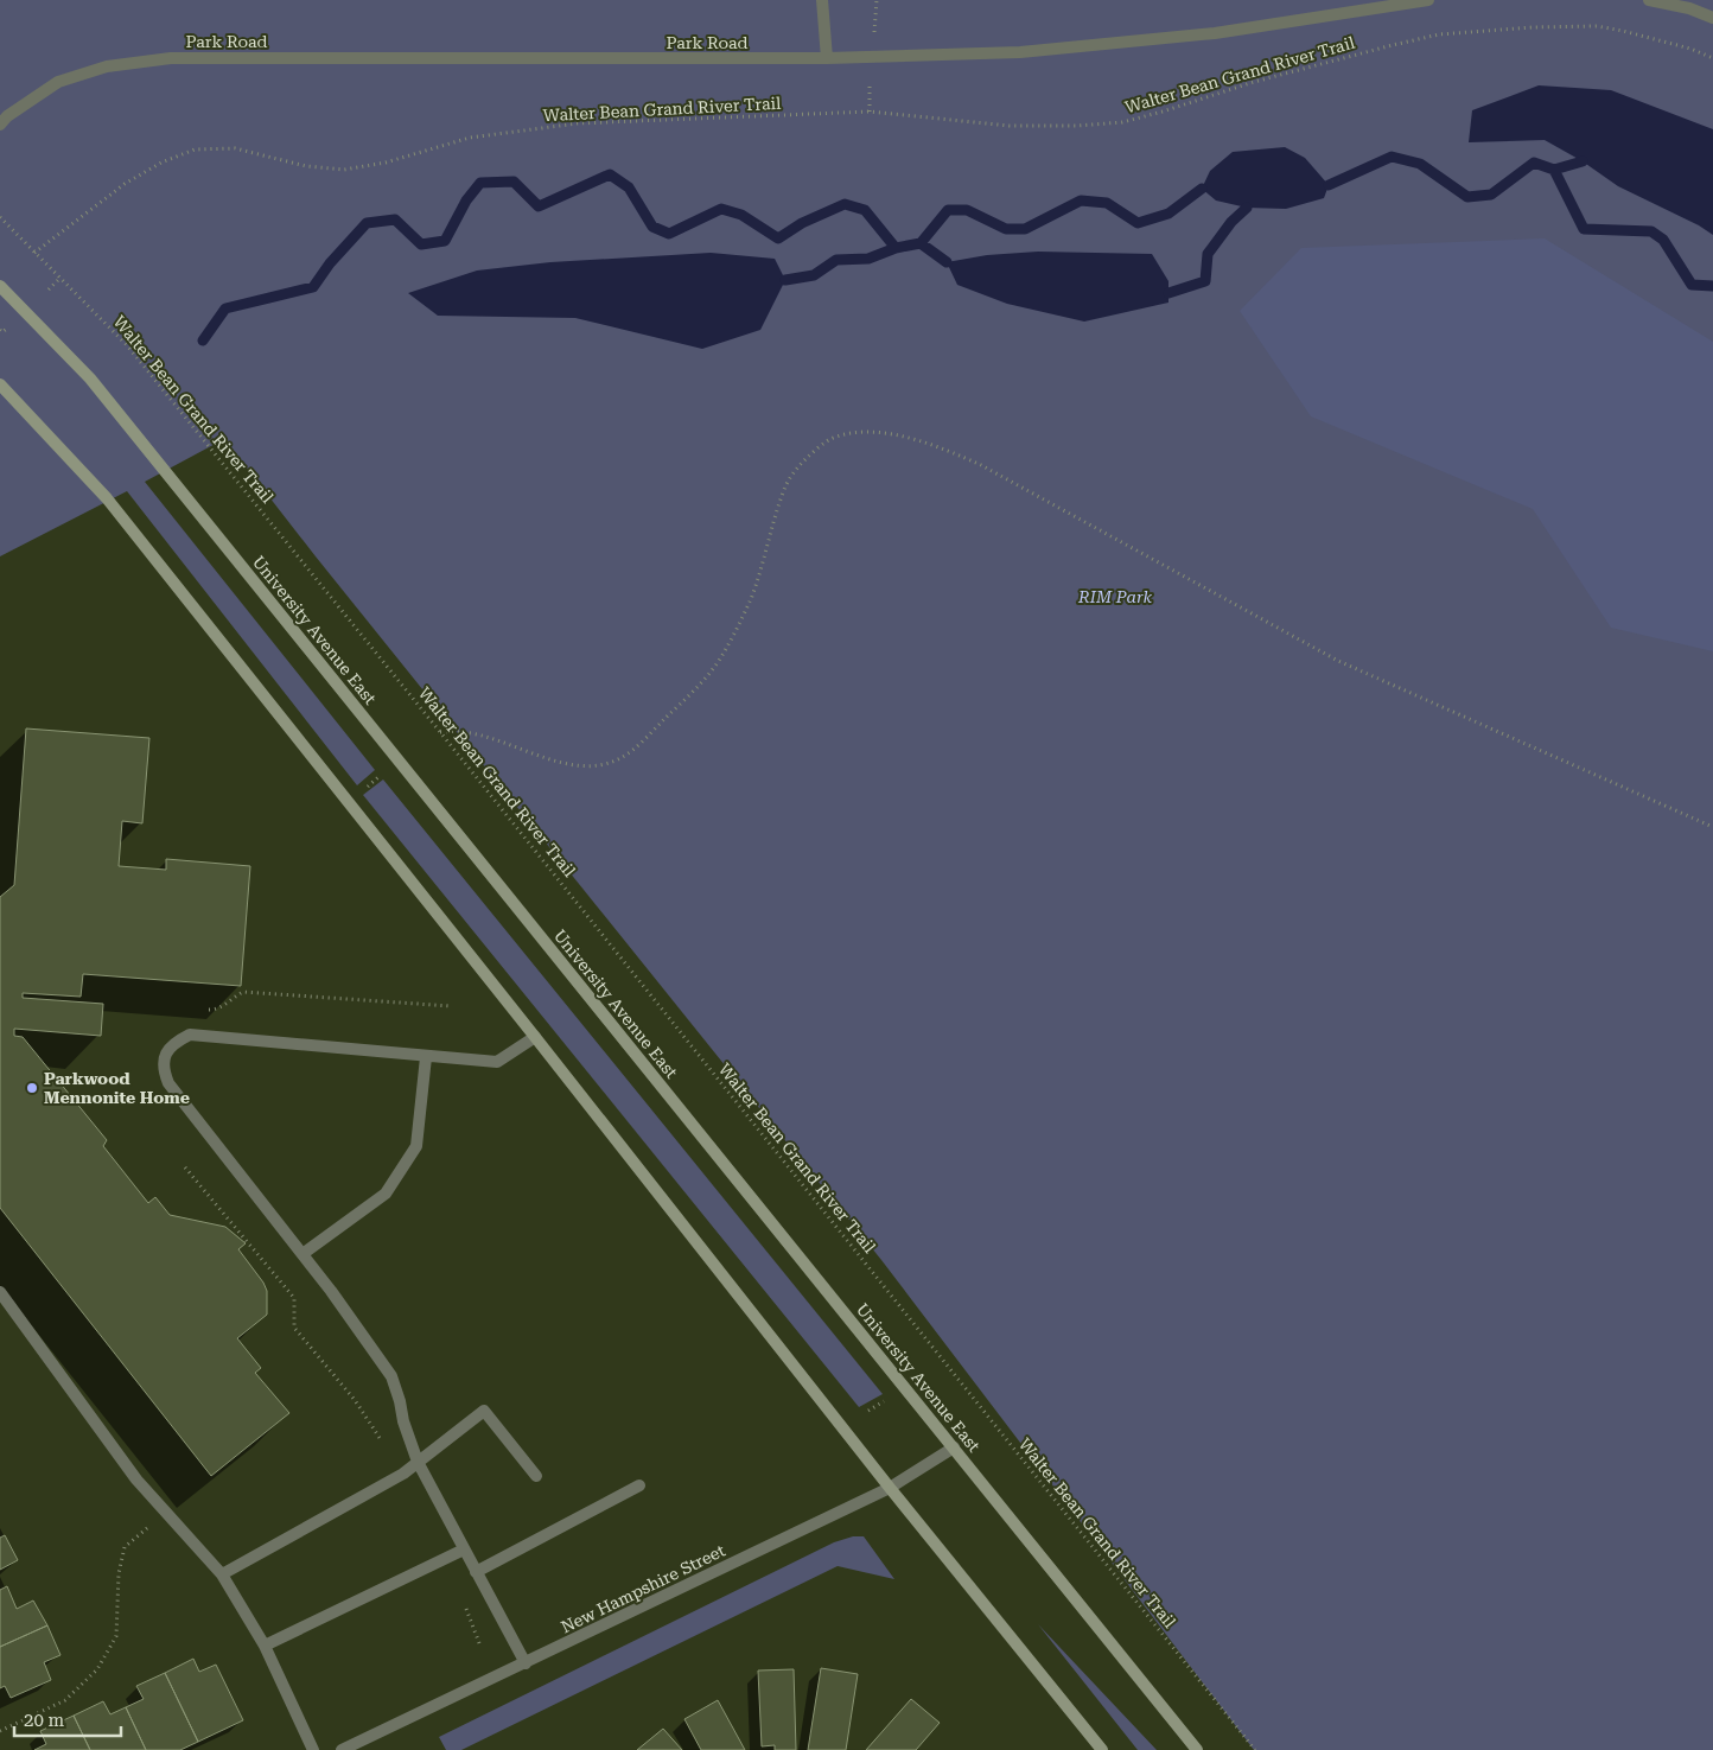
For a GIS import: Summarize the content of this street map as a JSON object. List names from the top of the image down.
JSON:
{
  "streets": {
    "main road": ["University Avenue East"],
    "street": ["Park Road", "New Hampshire Street"],
    "path": ["Walter Bean Grand River Trail"]
  },
  "crossings": [
    ["University Avenue East", "New Hampshire Street"]
  ],
  "parks": ["RIM Park"],
  "places": ["Parkwood Mennonite Home"],
  "scale_bar": "20 m"
}
